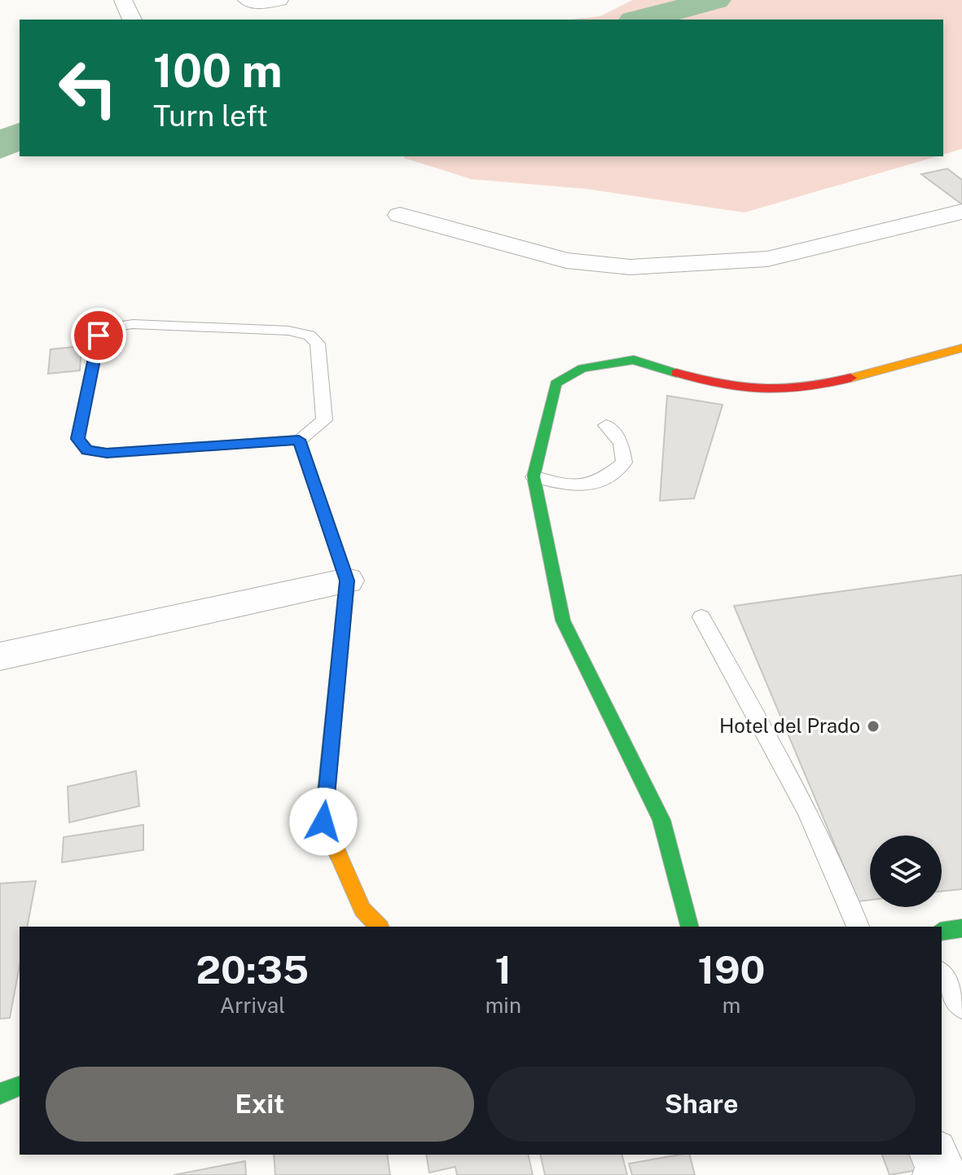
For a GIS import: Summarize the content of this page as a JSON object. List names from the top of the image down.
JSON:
{
  "places": ["Hotel del Prado"],
  "page": {
    "turn": ["100 m", "Turn left"],
    "eta": [
      "20:35",
      "Arrival",
      "1",
      "min",
      "190",
      "m"
    ],
    "buttons": ["Exit", "Share"]
  }
}
